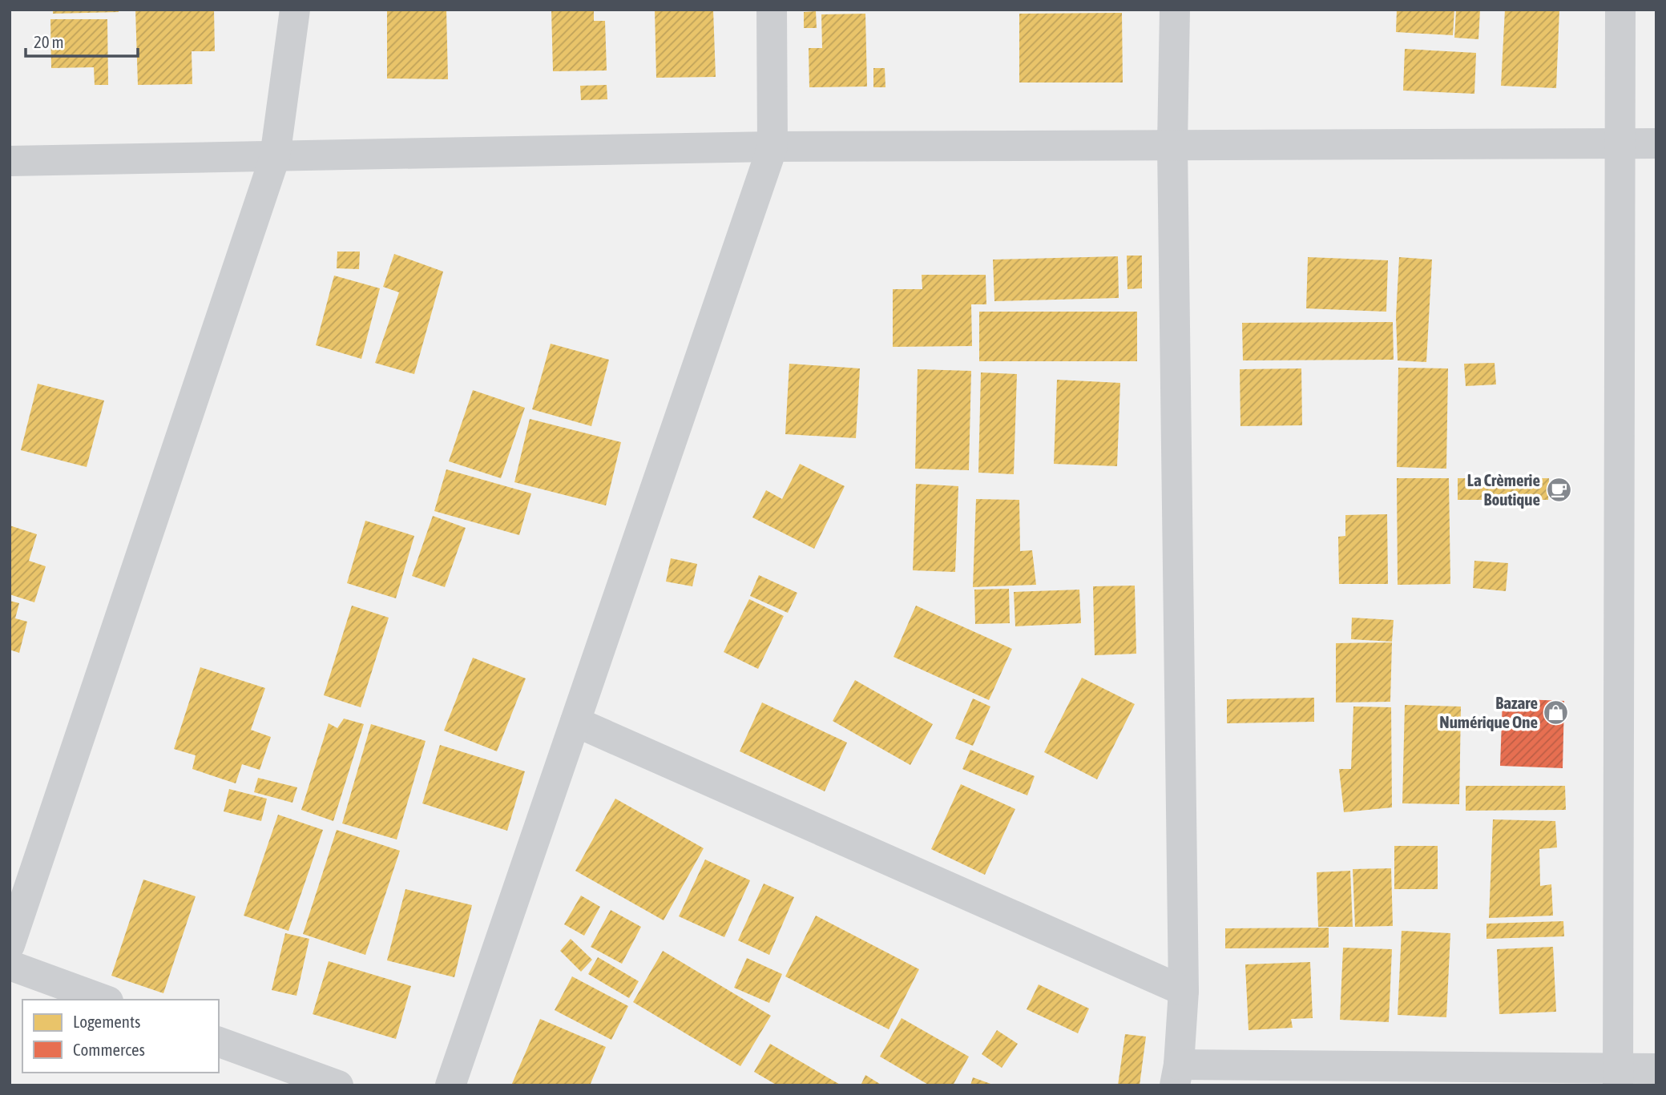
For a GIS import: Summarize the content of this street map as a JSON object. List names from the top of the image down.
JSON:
{
  "places": {
    "cafe": ["La Crèmerie Boutique"],
    "shop": ["Bazare Numérique One"]
  },
  "legend": ["Logements", "Commerces"],
  "scale_bar": "20 m"
}
